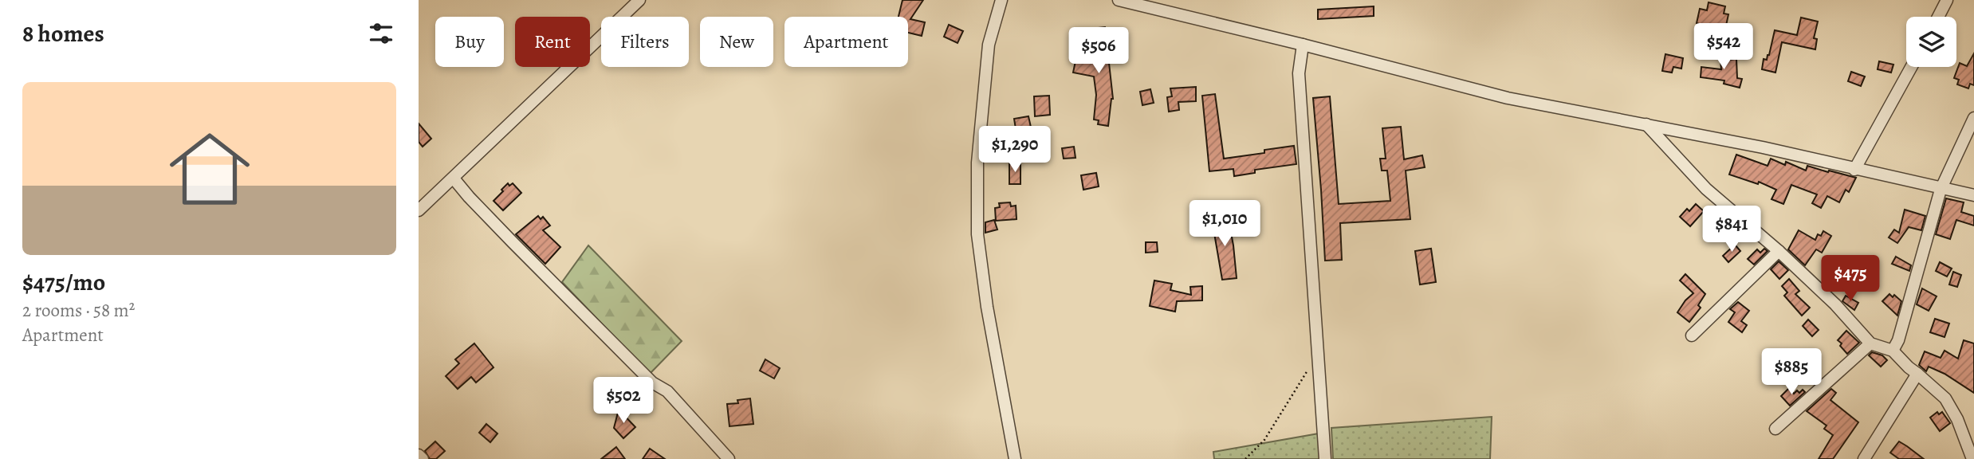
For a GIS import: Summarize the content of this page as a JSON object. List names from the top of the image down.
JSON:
{
  "page": {
    "heading": "8 homes",
    "chip": [
      "Buy",
      "Rent",
      "Filters",
      "New",
      "Apartment"
    ],
    "price": [
      "$542",
      "$506",
      "$1,290",
      "$1,010",
      "$841",
      "$475",
      "$885",
      "$502"
    ],
    "list": [
      {
        "name": "$475/mo",
        "note": "2 rooms · 58 m² · Apartment"
      }
    ]
  }
}
